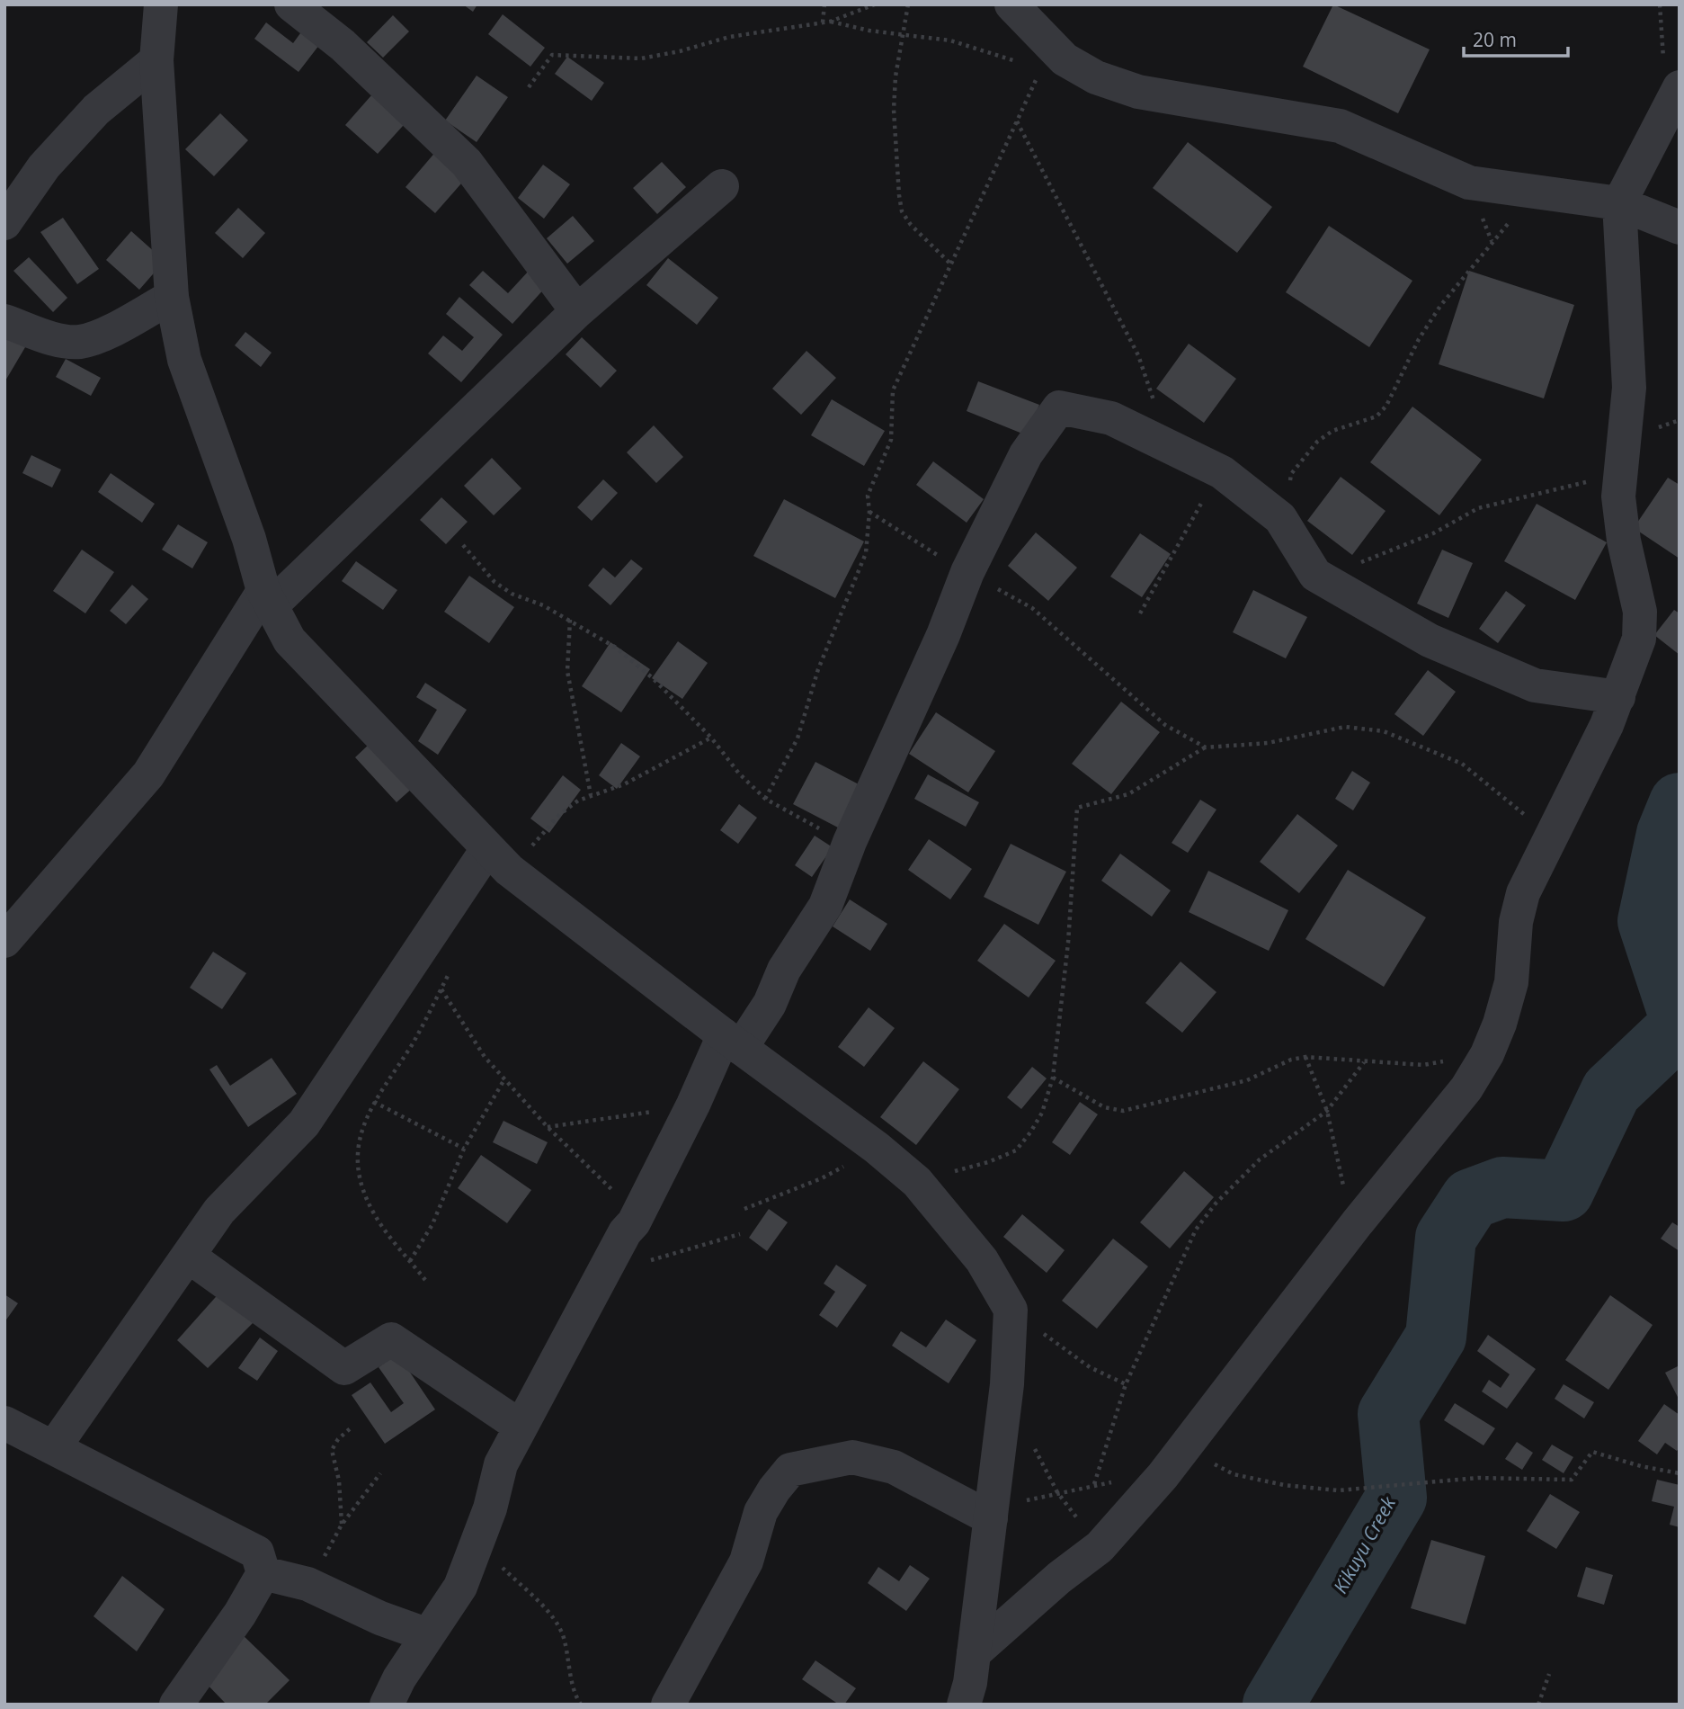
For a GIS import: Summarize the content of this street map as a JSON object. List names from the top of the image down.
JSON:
{
  "water": ["Kikuyu Creek"],
  "scale_bar": "20 m"
}
